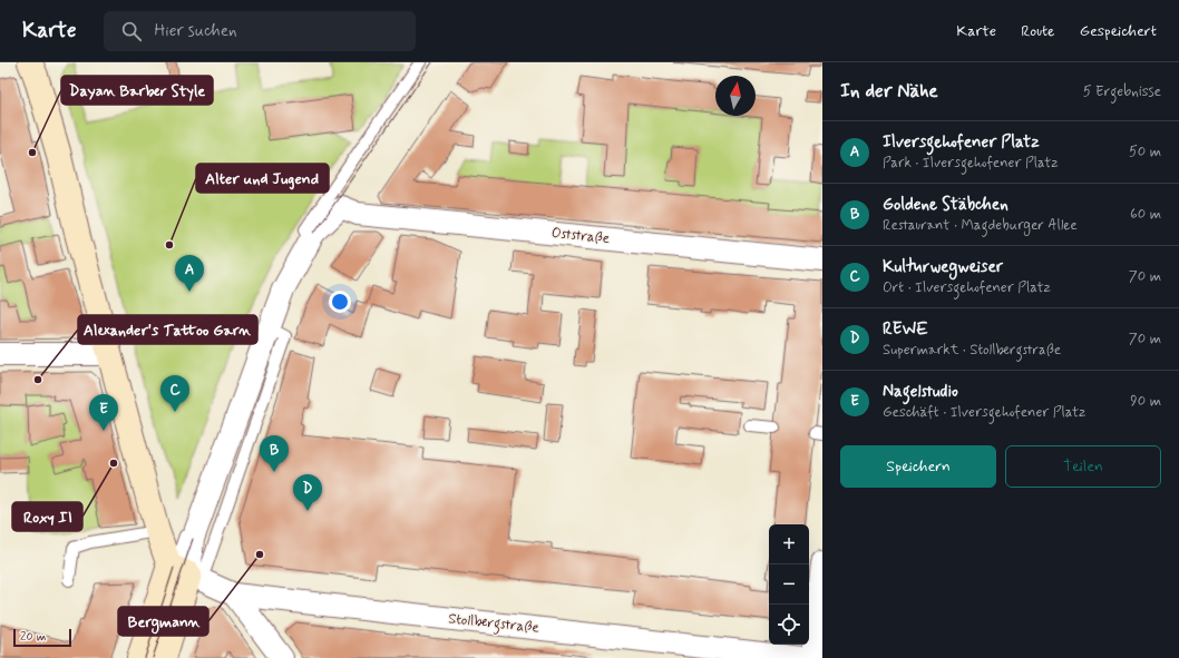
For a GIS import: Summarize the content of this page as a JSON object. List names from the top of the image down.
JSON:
{
  "streets": {
    "street": ["Oststraße", "Stollbergstraße"]
  },
  "places": [
    "Dayan Barber Style",
    "Alter und Jugend",
    "Alexander's Tattoo Garn",
    "Roxy II",
    "Bergmann"
  ],
  "scale_bar": "20 m",
  "north": "top",
  "page": {
    "header": "Karte",
    "search": "Hier suchen",
    "nav": ["Karte", "Route", "Gespeichert"],
    "heading": ["In der Nähe", "5 Ergebnisse"],
    "list": [
      {
        "mark": "A",
        "name": "Ilversgehofener Platz",
        "note": "Park · Ilversgehofener Platz",
        "value": "50 m"
      },
      {
        "mark": "B",
        "name": "Goldene Stäbchen",
        "note": "Restaurant · Magdeburger Allee",
        "value": "60 m"
      },
      {
        "mark": "C",
        "name": "Kulturwegweiser",
        "note": "Ort · Ilversgehofener Platz",
        "value": "70 m"
      },
      {
        "mark": "D",
        "name": "REWE",
        "note": "Supermarkt · Stollbergstraße",
        "value": "70 m"
      },
      {
        "mark": "E",
        "name": "Nagelstudio",
        "note": "Geschäft · Ilversgehofener Platz",
        "value": "90 m"
      }
    ],
    "pins": [
      "A",
      "C",
      "E",
      "B",
      "D"
    ],
    "buttons": ["Speichern", "Teilen"],
    "map_buttons": ["+", "−"],
    "scale": "20 m"
  }
}
